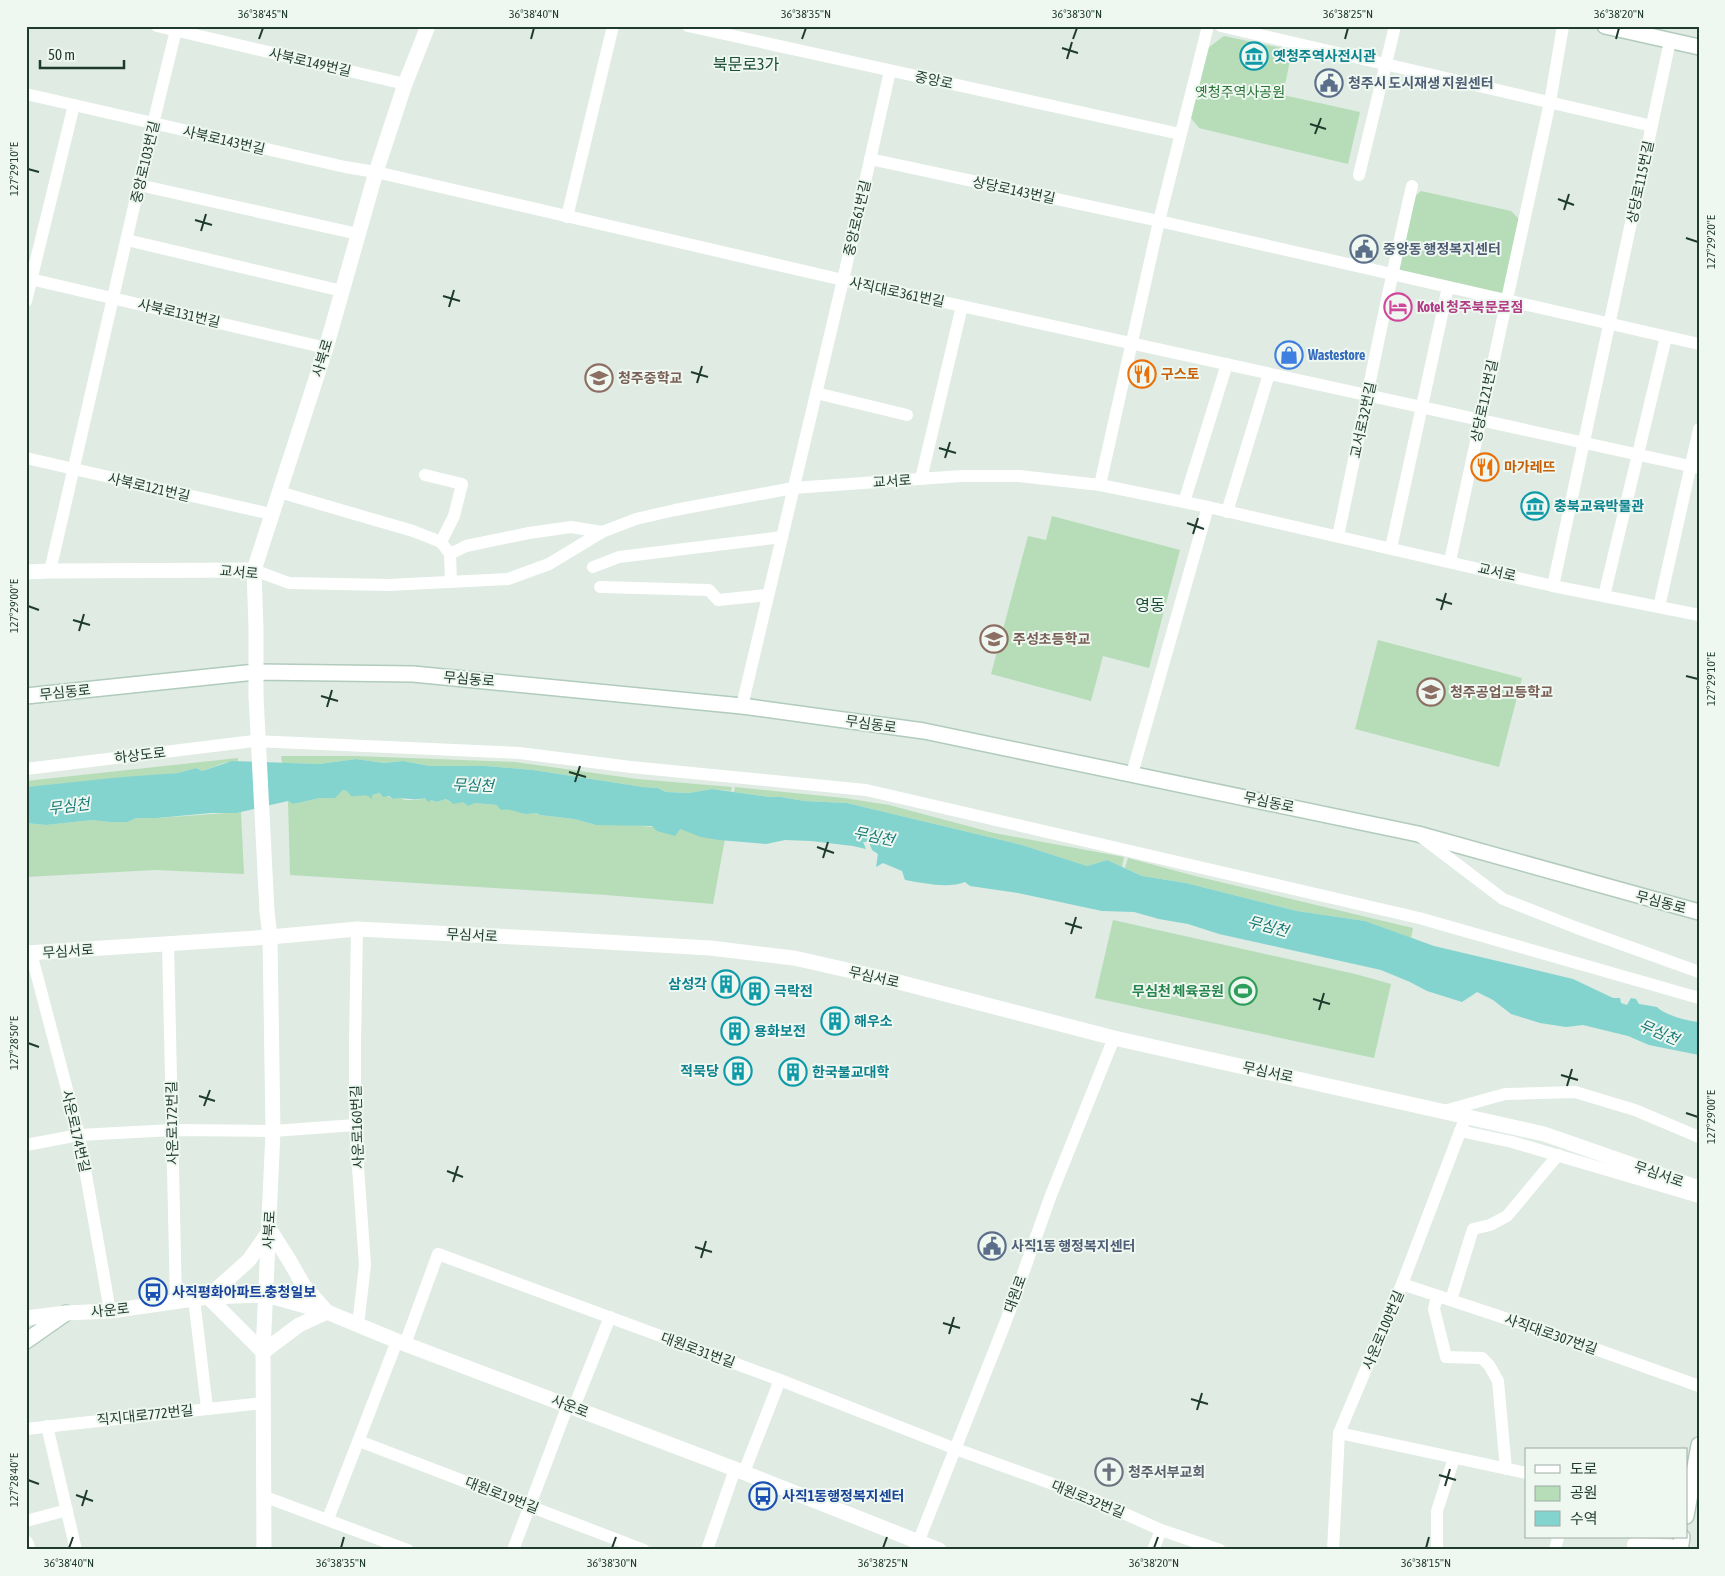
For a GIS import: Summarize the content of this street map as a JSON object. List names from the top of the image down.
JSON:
{
  "streets": {
    "street": [
      "사북로149번길",
      "중앙로",
      "사북로143번길",
      "중앙로103번길",
      "상당로115번길",
      "상당로143번길",
      "중앙로61번길",
      "사직대로361번길",
      "사북로131번길",
      "사북로",
      "상당로121번길",
      "교서로32번길",
      "교서로",
      "사북로121번길",
      "무심동로",
      "하상도로",
      "무심서로",
      "사운로172번길",
      "사운로160번길",
      "사운로174번길",
      "대원로",
      "사운로",
      "사운로100번길",
      "사직대로307번길",
      "대원로31번길",
      "직지대로772번길",
      "대원로19번길",
      "대원로32번길"
    ]
  },
  "crossings": [
    ["사북로149번길", "중앙로103번길"],
    ["사북로149번길", "사북로"],
    ["중앙로", "중앙로61번길"],
    ["사북로143번길", "중앙로103번길"],
    ["사북로143번길", "사직대로361번길"],
    ["사북로143번길", "사북로"],
    ["중앙로103번길", "사북로131번길"],
    ["중앙로103번길", "교서로"],
    ["중앙로103번길", "사북로121번길"],
    ["상당로115번길", "사직대로361번길"],
    ["상당로115번길", "교서로"],
    ["상당로143번길", "중앙로61번길"],
    ["상당로143번길", "교서로32번길"],
    ["중앙로61번길", "사직대로361번길"],
    ["중앙로61번길", "교서로"],
    ["중앙로61번길", "무심동로"],
    ["사직대로361번길", "사북로"],
    ["사직대로361번길", "상당로121번길"],
    ["사직대로361번길", "교서로32번길"],
    ["사북로131번길", "사북로"],
    ["사북로", "교서로"],
    ["사북로", "사북로121번길"],
    ["사북로", "무심동로"],
    ["사북로", "무심서로"],
    ["사북로", "사운로"],
    ["사북로", "직지대로772번길"],
    ["상당로121번길", "교서로"],
    ["교서로32번길", "교서로"],
    ["무심서로", "사운로172번길"],
    ["무심서로", "사운로160번길"],
    ["무심서로", "사운로174번길"],
    ["무심서로", "대원로"],
    ["무심서로", "사운로100번길"],
    ["사운로172번길", "사운로"],
    ["사운로160번길", "사운로"],
    ["사운로174번길", "사운로"],
    ["대원로", "사운로"],
    ["대원로", "대원로31번길"],
    ["대원로", "대원로32번길"],
    ["사운로", "대원로31번길"],
    ["사운로100번길", "사직대로307번길"],
    ["대원로31번길", "대원로32번길"]
  ],
  "districts": ["북문로3가", "영동"],
  "water": ["무심천"],
  "parks": ["옛청주역사공원"],
  "places": {
    "museum": ["옛청주역사전시관", "충북교육박물관"],
    "public building": ["청주시 도시재생 지원센터", "중앙동 행정복지센터", "사직1동 행정복지센터"],
    "hotel": ["Kotel 청주북문로점"],
    "shop": ["Wastestore"],
    "restaurant": ["구스토", "마가레뜨"],
    "school or university": ["청주중학교", "주성초등학교", "청주공업고등학교"],
    "building": [
      "삼성각",
      "극락전",
      "해우소",
      "용화보전",
      "적묵당",
      "한국불교대학"
    ],
    "sports": ["무심천 체육공원"],
    "bus stop": ["사직평화아파트.충청일보", "사직1동행정복지센터"],
    "church": ["청주서부교회"]
  },
  "legend": ["도로", "공원", "수역"],
  "scale_bar": "50 m",
  "coordinates": [
    "36°38'45\"N",
    "36°38'40\"N",
    "36°38'35\"N",
    "36°38'30\"N",
    "36°38'25\"N",
    "36°38'20\"N",
    "127°29'10\"E",
    "127°29'20\"E",
    "127°29'00\"E",
    "127°28'50\"E",
    "127°28'40\"E",
    "36°38'15\"N"
  ]
}
